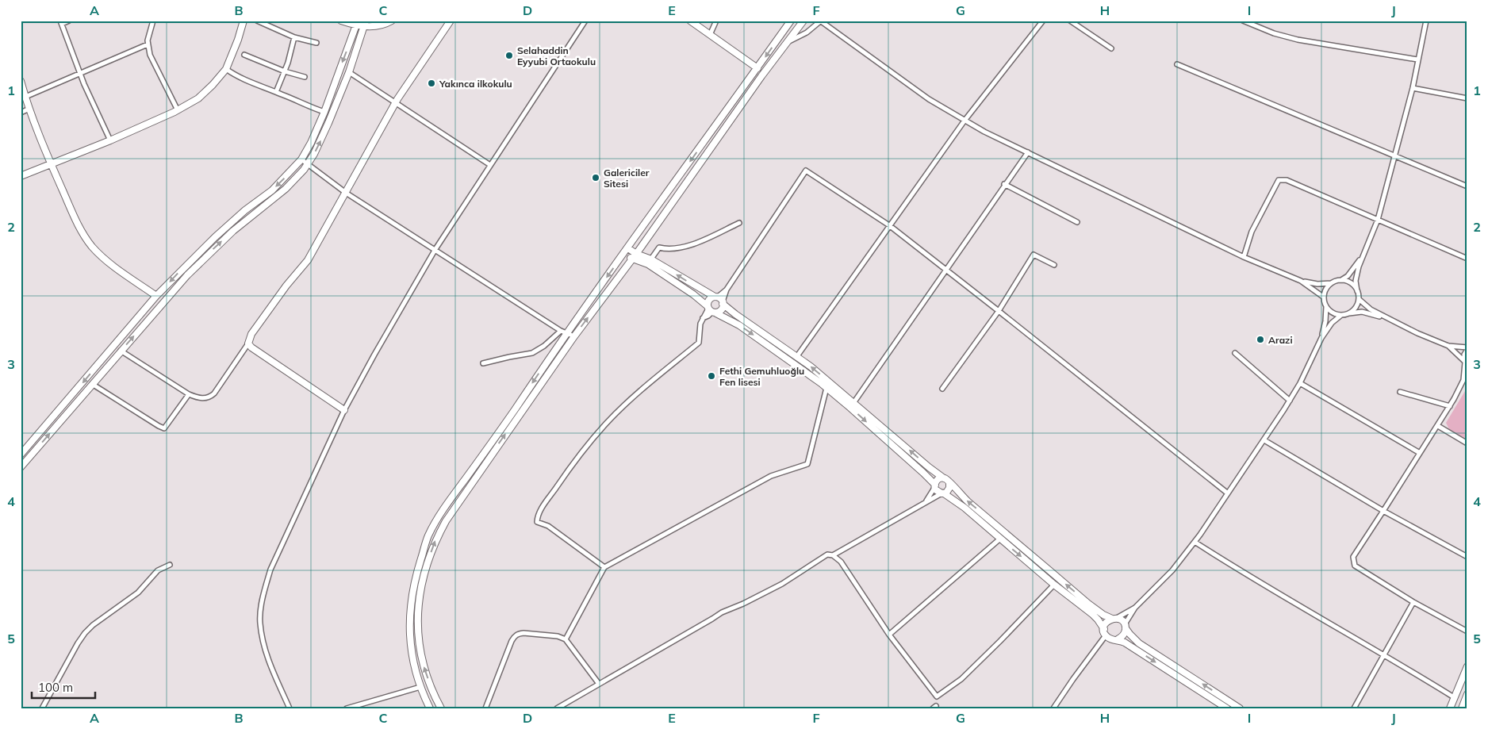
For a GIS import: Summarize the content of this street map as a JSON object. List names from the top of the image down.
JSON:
{
  "places": [
    "Selahaddin Eyyubi Ortaokulu",
    "Yakınca ilkokulu",
    "Galericiler Sitesi",
    "Arazi",
    "Fethi Gemuhluoğlu Fen lisesi"
  ],
  "scale_bar": "100 m",
  "grid": {
    "columns": [
      "A",
      "B",
      "C",
      "D",
      "E",
      "F",
      "G",
      "H",
      "I",
      "J"
    ],
    "rows": [
      "1",
      "2",
      "3",
      "4",
      "5"
    ]
  }
}
